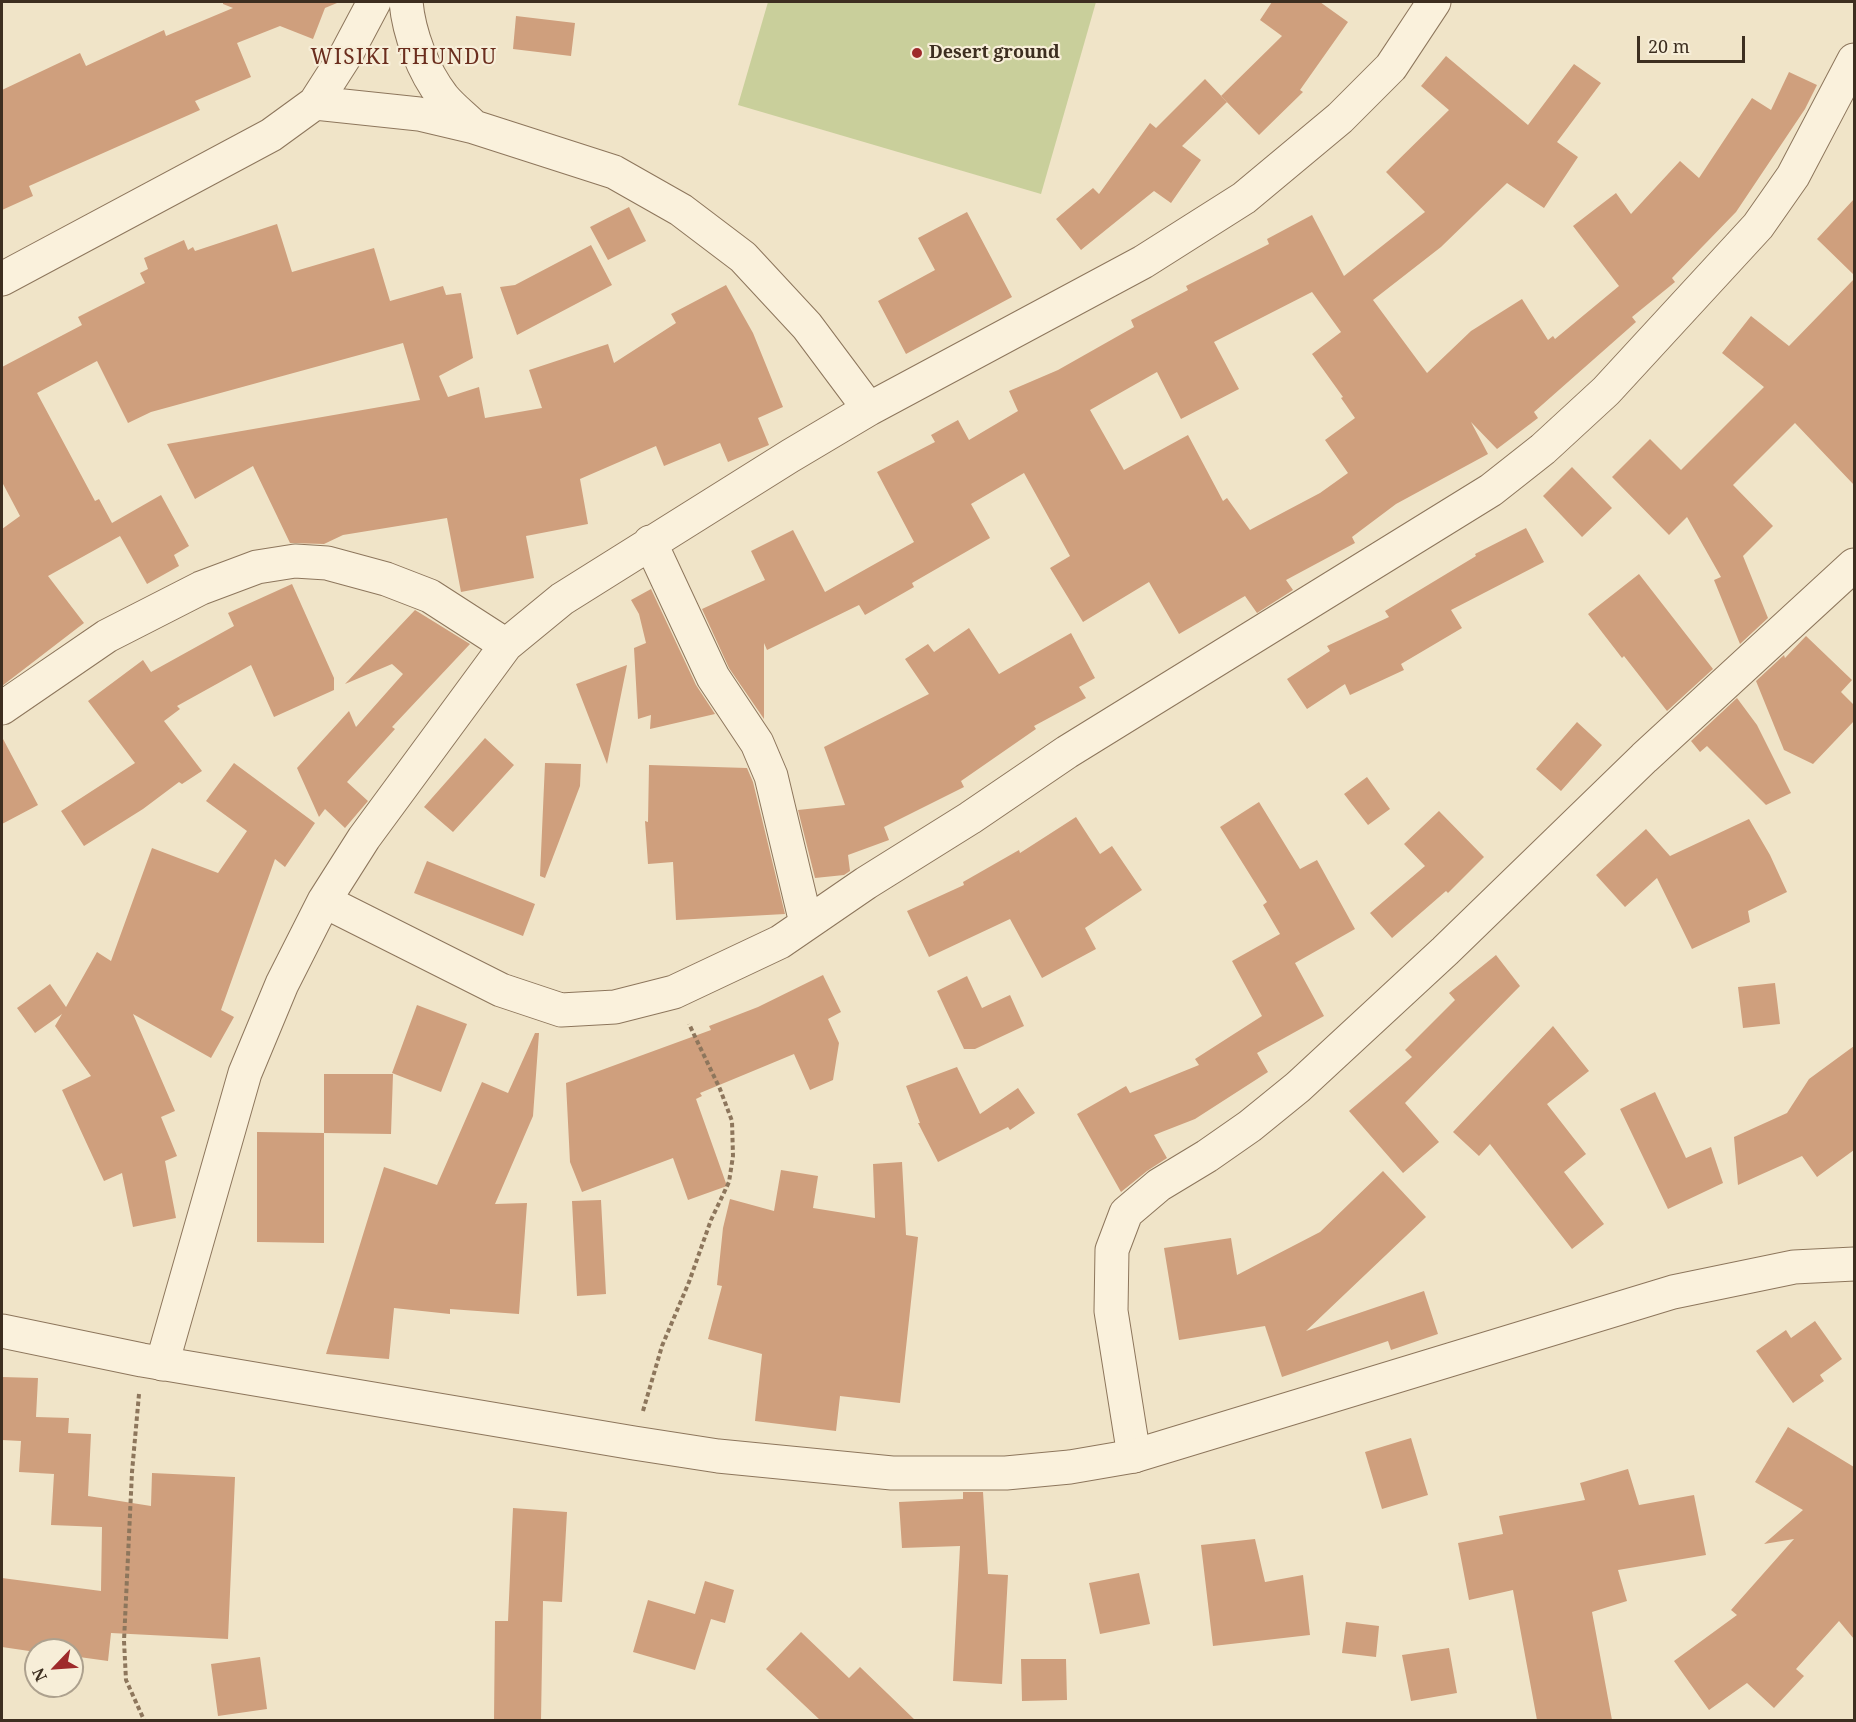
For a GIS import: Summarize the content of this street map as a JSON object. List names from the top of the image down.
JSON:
{
  "districts": ["WISIKI THUNDU"],
  "places": ["Desert ground"],
  "scale_bar": "20 m",
  "north": "bottom left"
}
